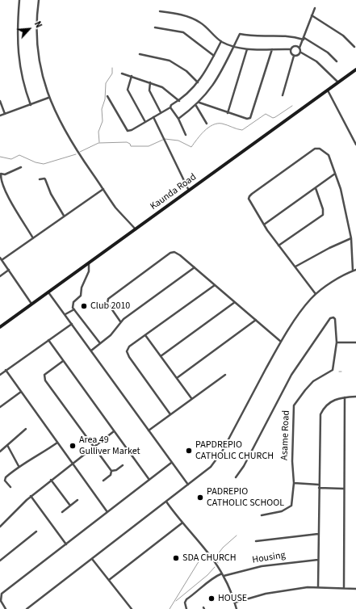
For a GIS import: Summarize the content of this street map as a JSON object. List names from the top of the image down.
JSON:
{
  "streets": {
    "main road": ["Kaunda Road"],
    "street": ["Asame Road", "Housing"]
  },
  "places": [
    "Club 2010",
    "Area 49 Gulliver Market",
    "PAPDREPIO CATHOLIC CHURCH",
    "PADREPIO CATHOLIC SCHOOL",
    "SDA CHURCH",
    "HOUSE"
  ],
  "north": "top right"
}
